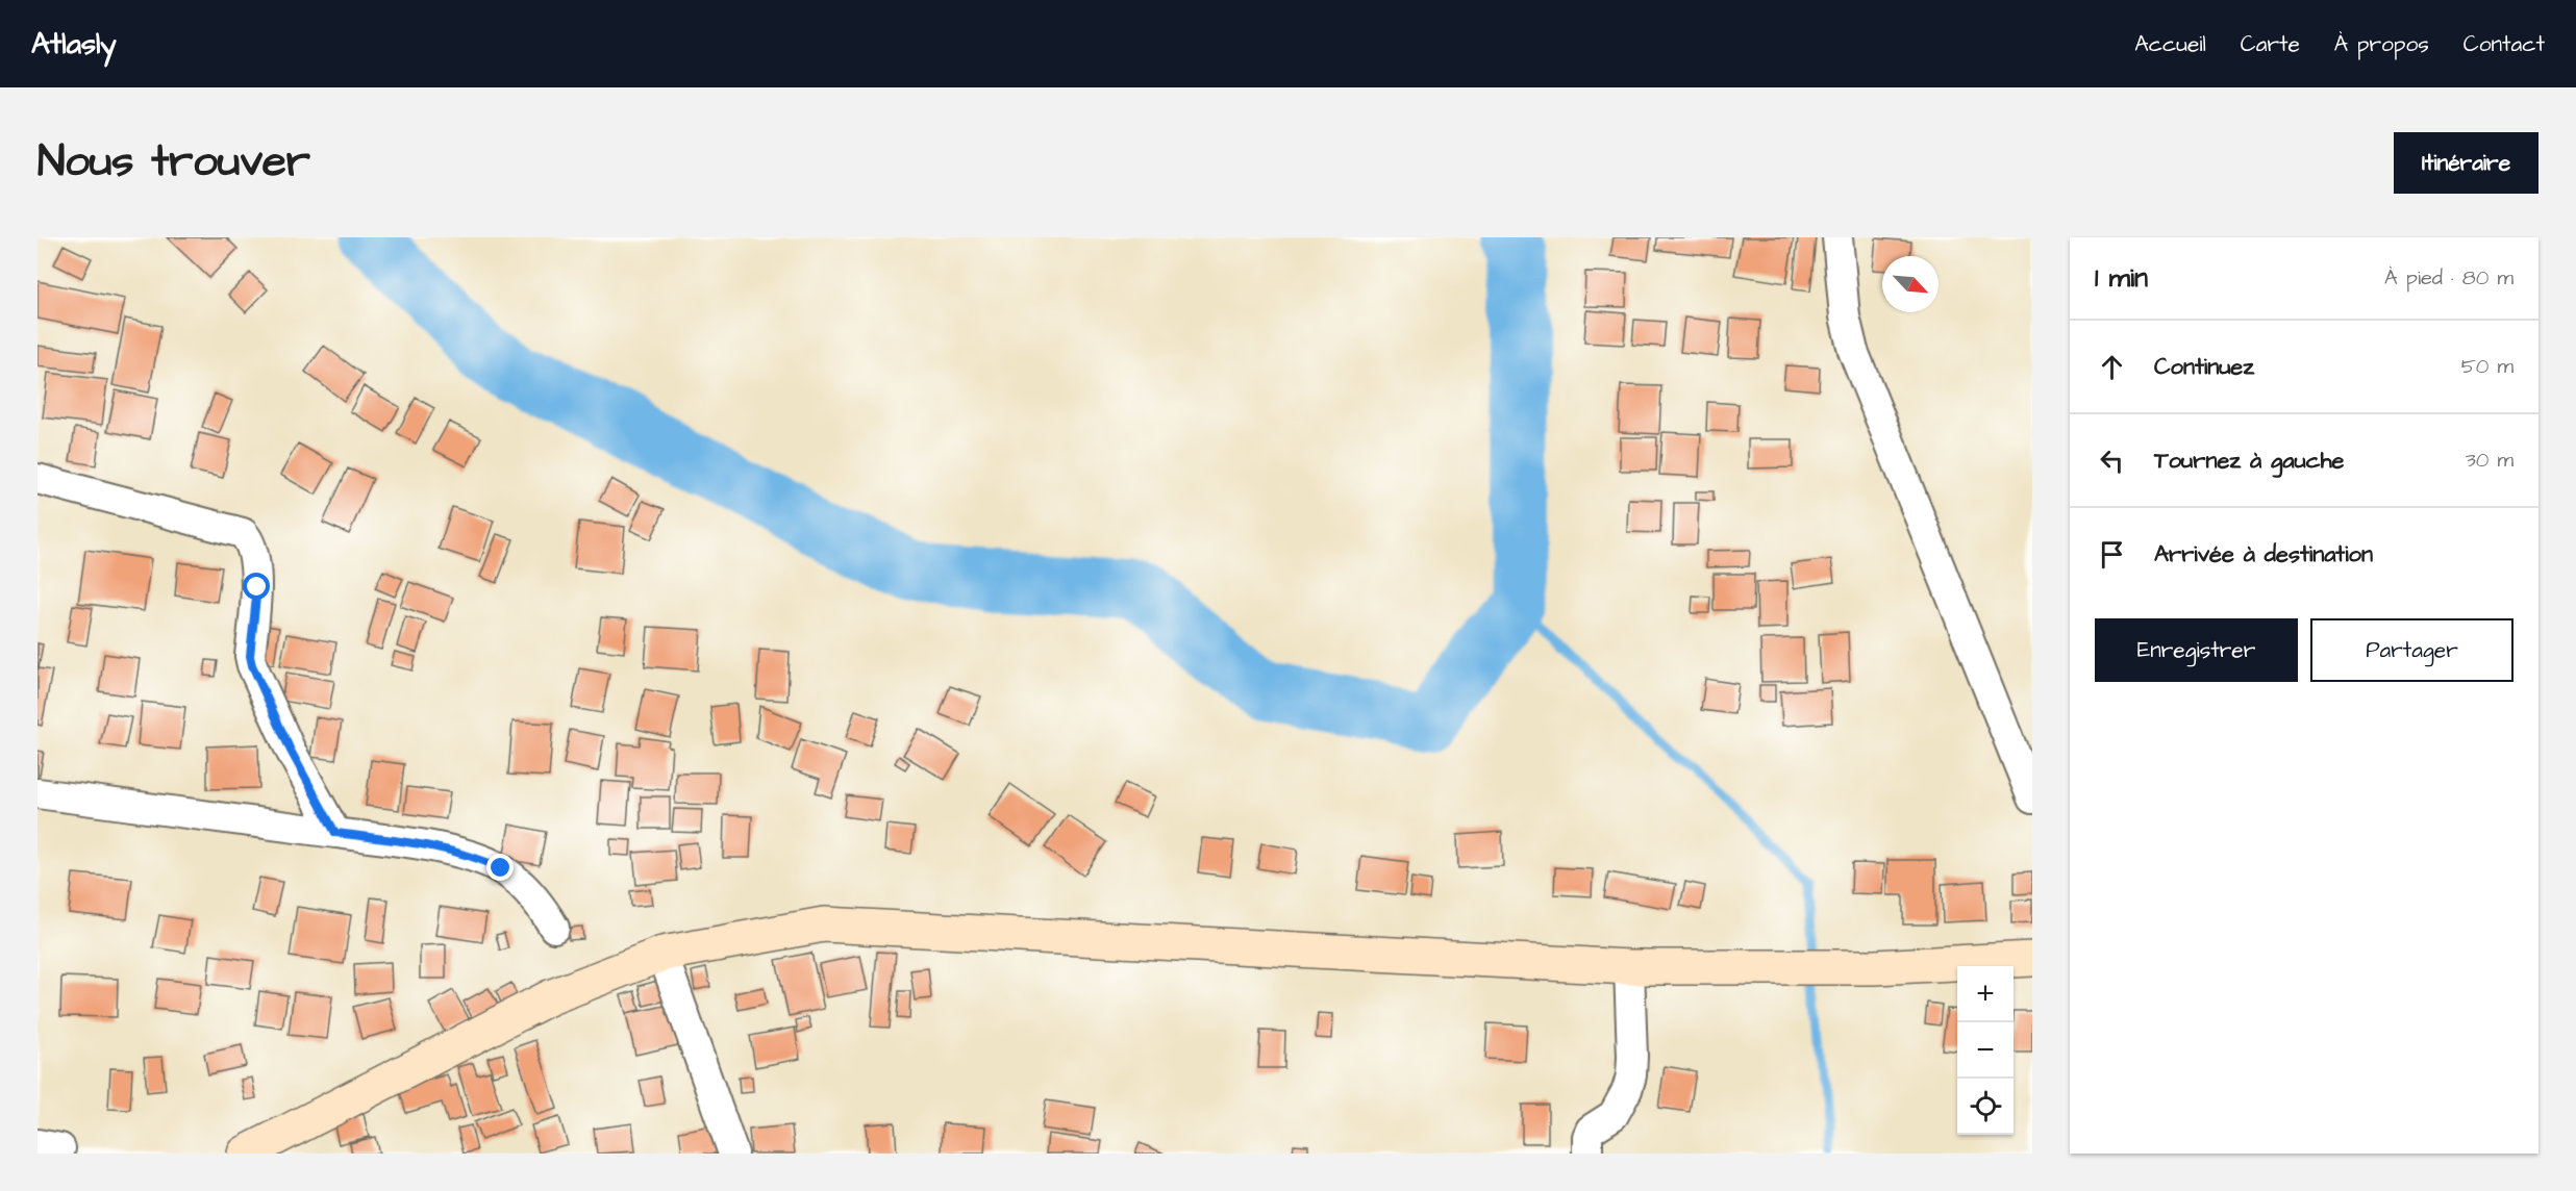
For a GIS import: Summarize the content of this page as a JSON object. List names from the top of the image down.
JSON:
{
  "north": "bottom right",
  "page": {
    "header": "Atlasly",
    "nav": [
      "Accueil",
      "Carte",
      "À propos",
      "Contact"
    ],
    "title": "Nous trouver",
    "buttons": [
      "Itinéraire",
      ["Enregistrer", "Partager"]
    ],
    "heading": ["1 min", "À pied · 80 m"],
    "list": [
      ["Continuez", "50 m"],
      ["Tournez à gauche", "30 m"],
      "Arrivée à destination"
    ],
    "map_buttons": ["+", "−"]
  }
}
